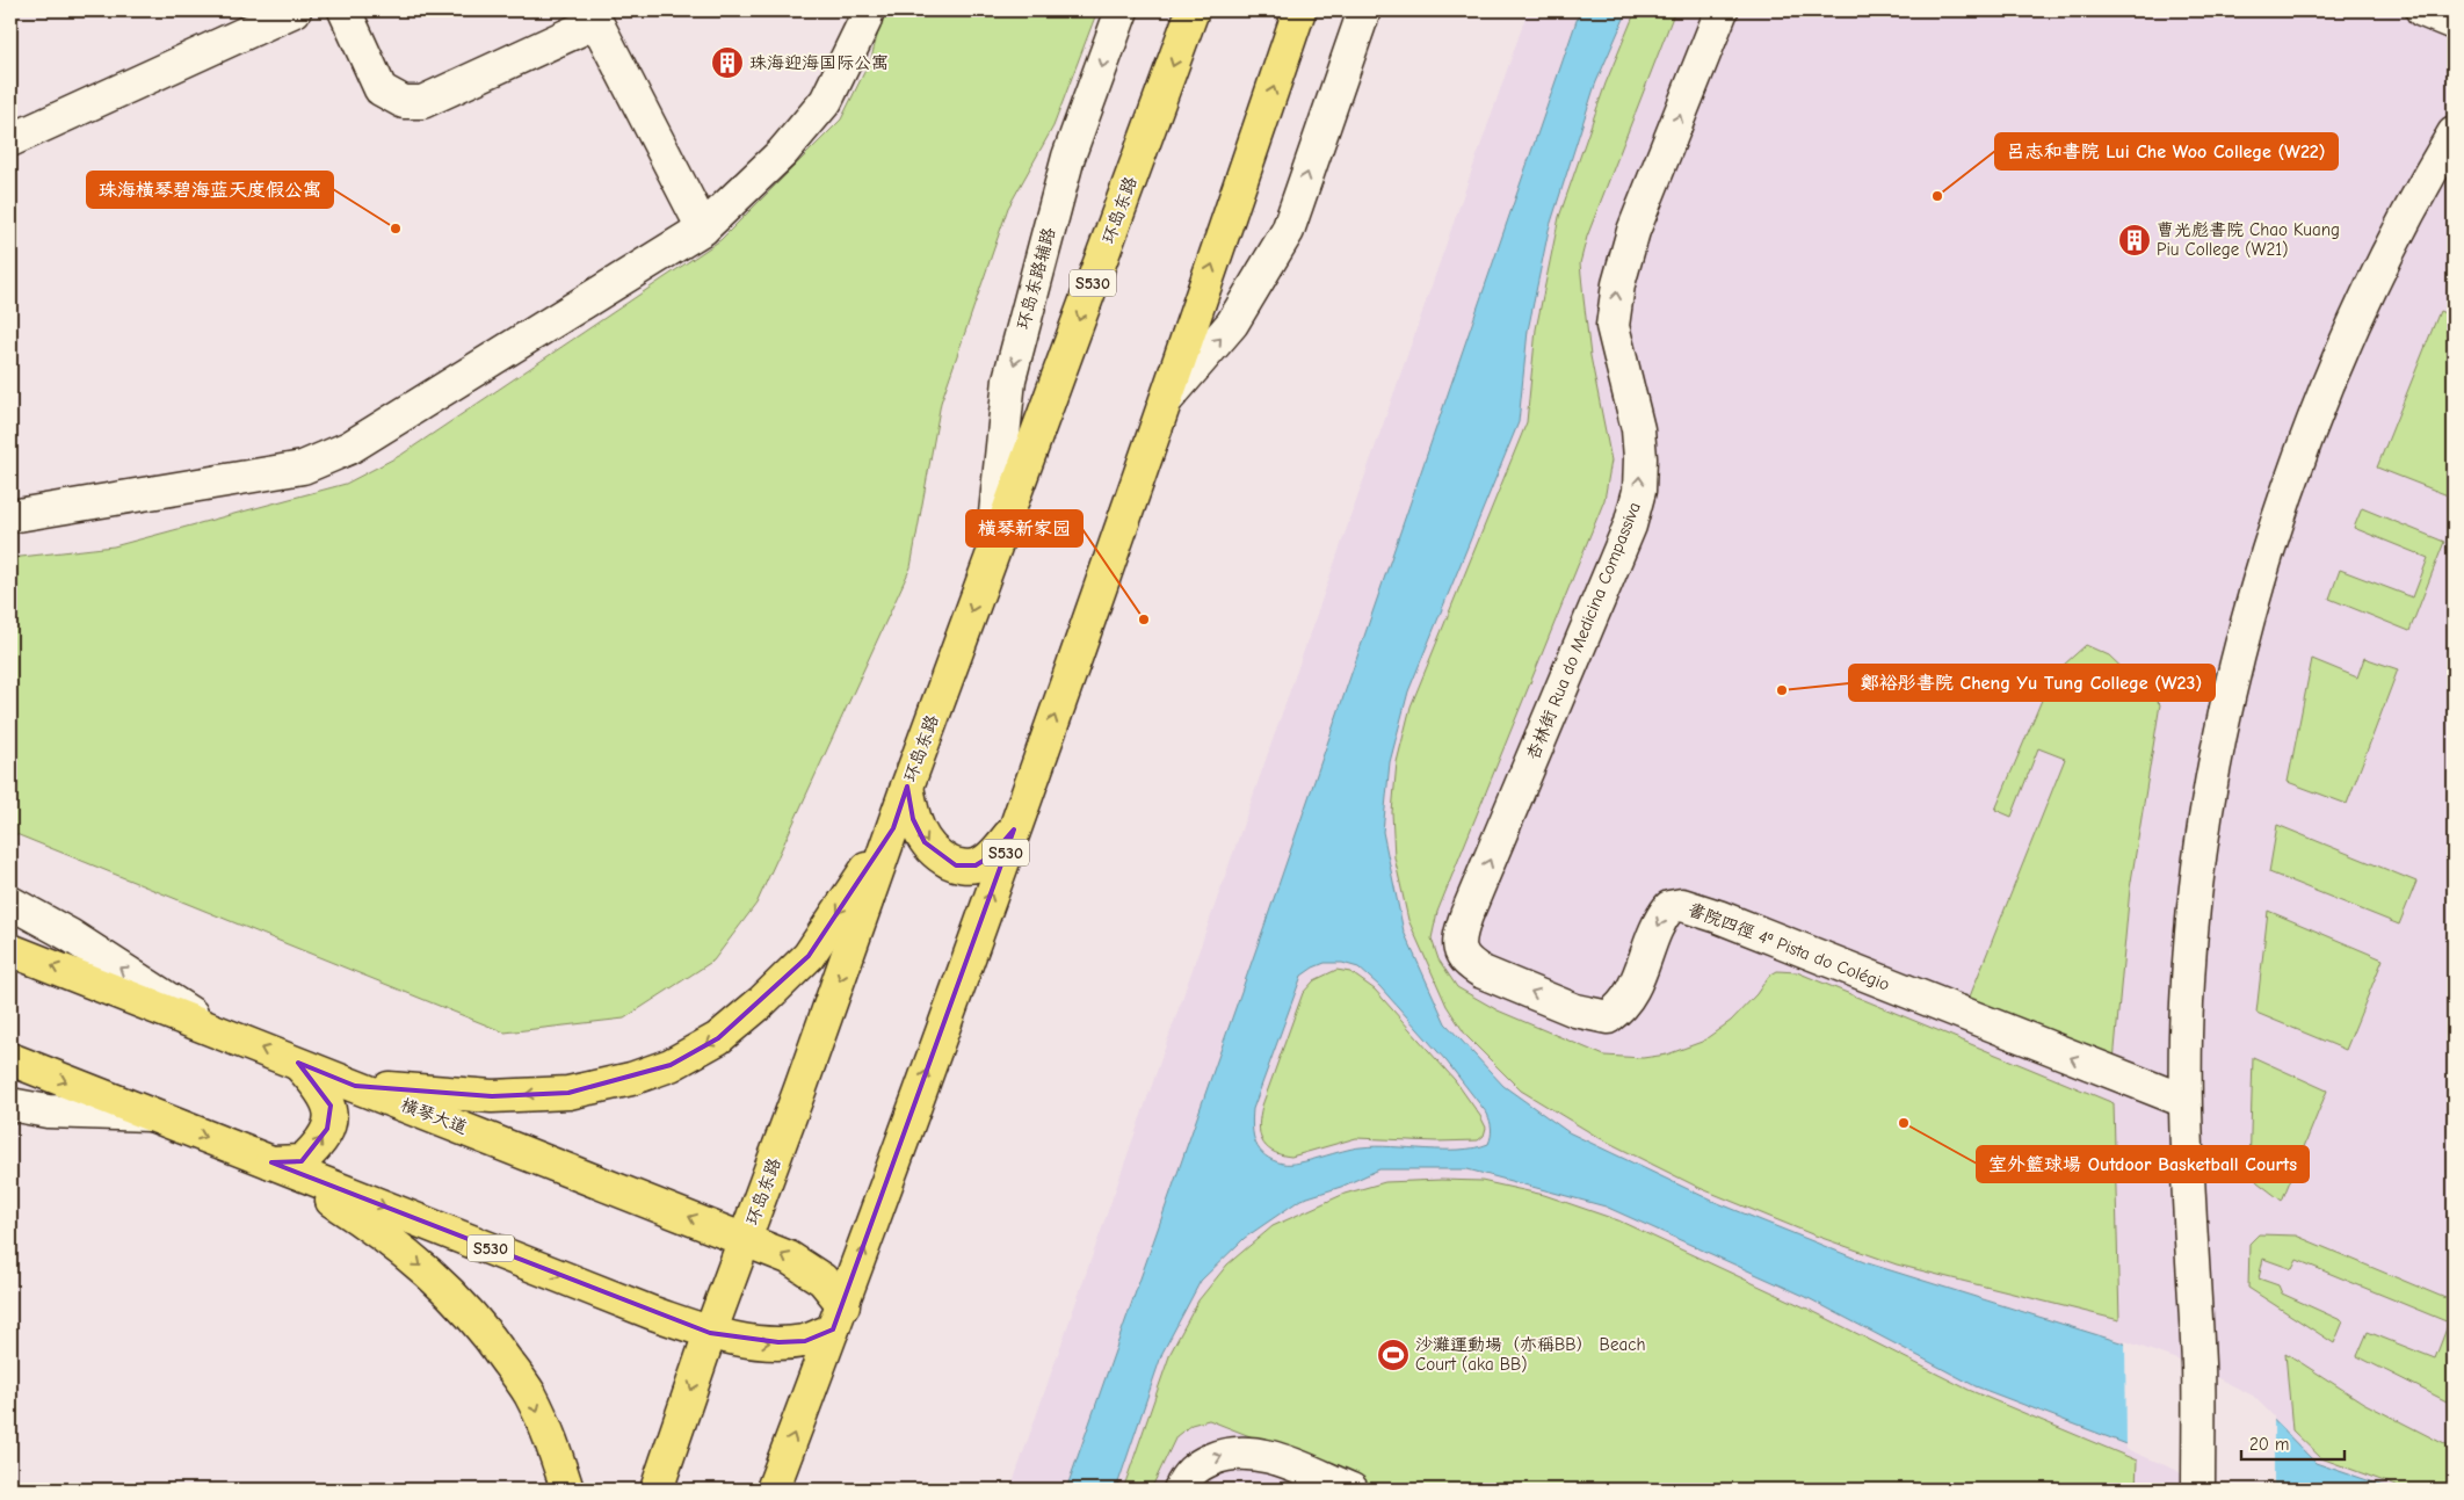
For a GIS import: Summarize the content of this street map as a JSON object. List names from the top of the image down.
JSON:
{
  "streets": {
    "main road": ["环岛东路", "S530", "横琴大道"],
    "street": ["环岛东路辅路", "杏林街 Rua do Medicina Compassiva", "書院四徑 4ª Pista do Colégio"]
  },
  "crossings": [
    ["环岛东路", "环岛东路辅路"],
    ["环岛东路", "S530"],
    ["环岛东路", "横琴大道"],
    ["S530", "横琴大道"],
    ["杏林街 Rua do Medicina Compassiva", "書院四徑 4ª Pista do Colégio"]
  ],
  "one_way": ["杏林街 Rua do Medicina Compassiva", "書院四徑 4ª Pista do Colégio"],
  "places": {
    "building": ["珠海迎海国际公寓", "曹光彪書院 Chao Kuang Piu College (W21)"],
    "other": [
      "呂志和書院 Lui Che Woo College (W22)",
      "珠海横琴碧海蓝天度假公寓",
      "横琴新家园",
      "鄭裕彤書院 Cheng Yu Tung College (W23)",
      "室外籃球場 Outdoor Basketball Courts"
    ],
    "sports": ["沙灘運動場（亦稱BB） Beach Court (aka BB)"]
  },
  "scale_bar": "20 m"
}
